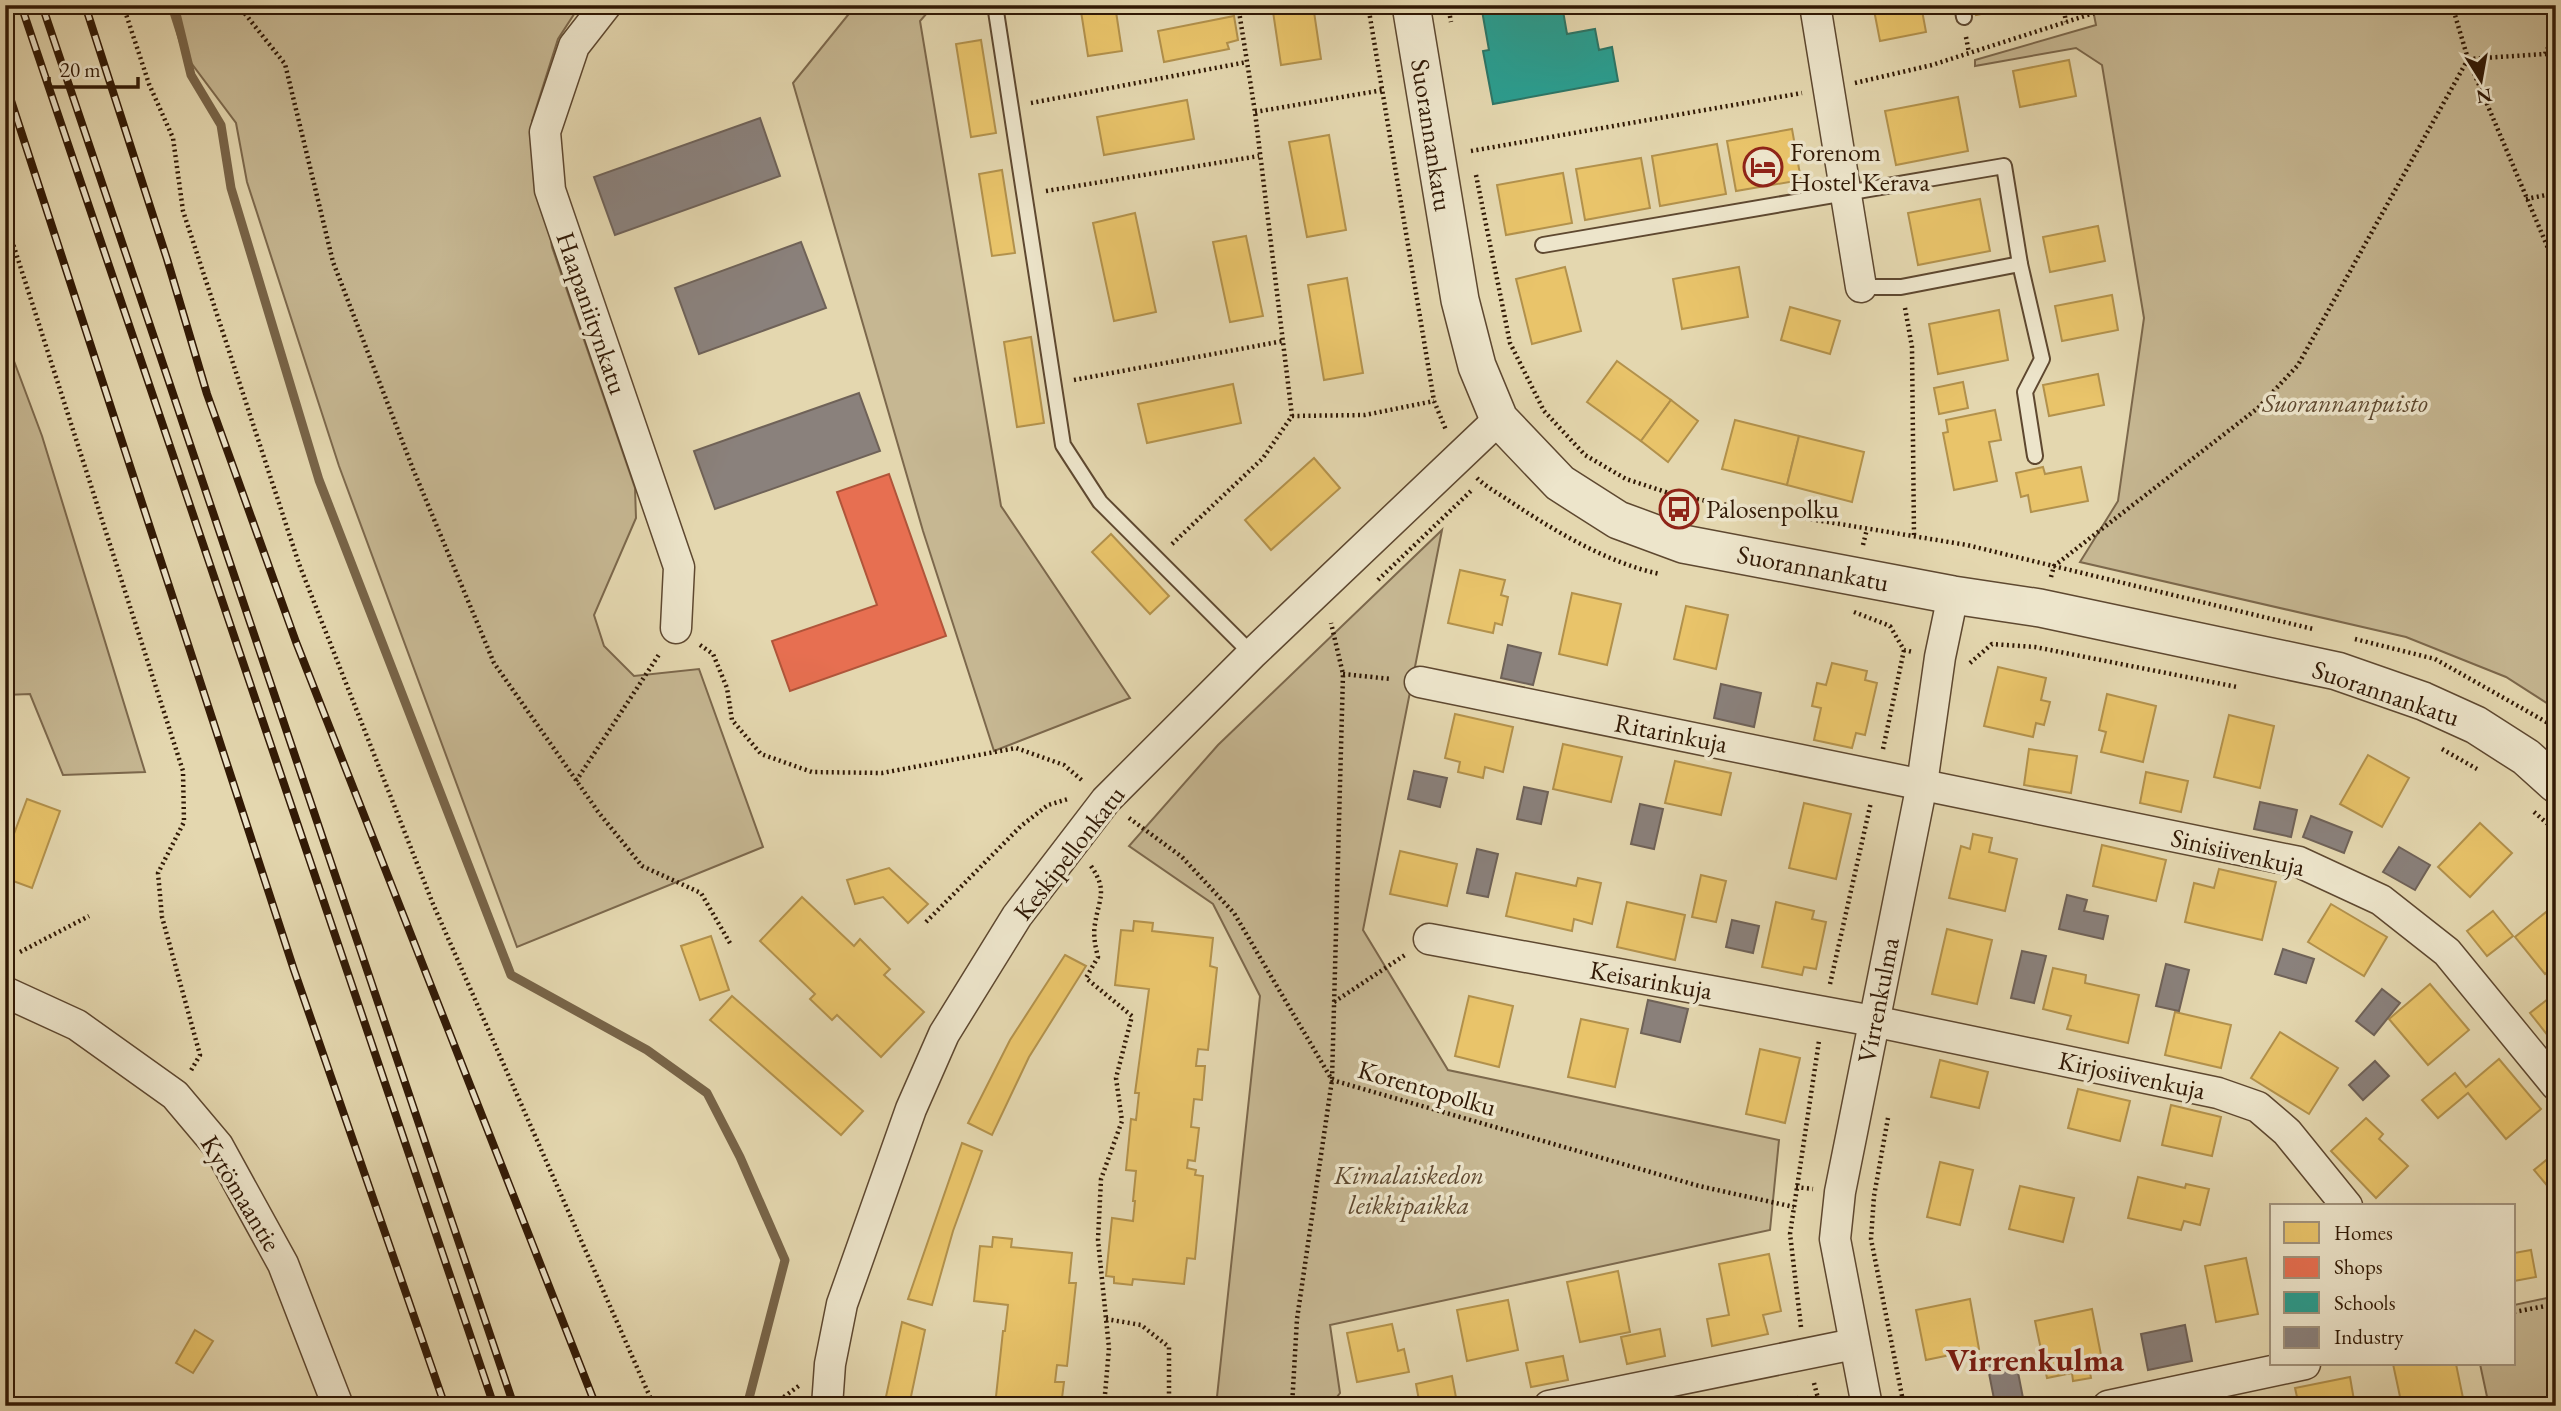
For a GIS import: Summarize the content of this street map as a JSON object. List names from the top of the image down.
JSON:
{
  "streets": {
    "street": [
      "Suorannankatu",
      "Haapaniitynkatu",
      "Ritarinkuja",
      "Sinisiivenkuja",
      "Keskipellonkatu",
      "Keisarinkuja",
      "Virrenkulma",
      "Kirjosiivenkuja",
      "Kytömaantie"
    ],
    "path": ["Korentopolku"]
  },
  "crossings": [
    ["Suorannankatu", "Keskipellonkatu"],
    ["Suorannankatu", "Virrenkulma"],
    ["Haapaniitynkatu", "Korentopolku"],
    ["Ritarinkuja", "Sinisiivenkuja"],
    ["Ritarinkuja", "Virrenkulma"],
    ["Sinisiivenkuja", "Virrenkulma"],
    ["Keskipellonkatu", "Korentopolku"],
    ["Keisarinkuja", "Virrenkulma"],
    ["Keisarinkuja", "Kirjosiivenkuja"],
    ["Virrenkulma", "Kirjosiivenkuja"]
  ],
  "districts": ["Virrenkulma"],
  "parks": ["Suorannanpuisto", "Kimalaiskedon leikkipaikka"],
  "places": {
    "hotel": ["Forenom Hostel Kerava"],
    "bus stop": ["Palosenpolku"]
  },
  "legend": [
    "Homes",
    "Shops",
    "Schools",
    "Industry"
  ],
  "scale_bar": "20 m",
  "north": "bottom"
}
